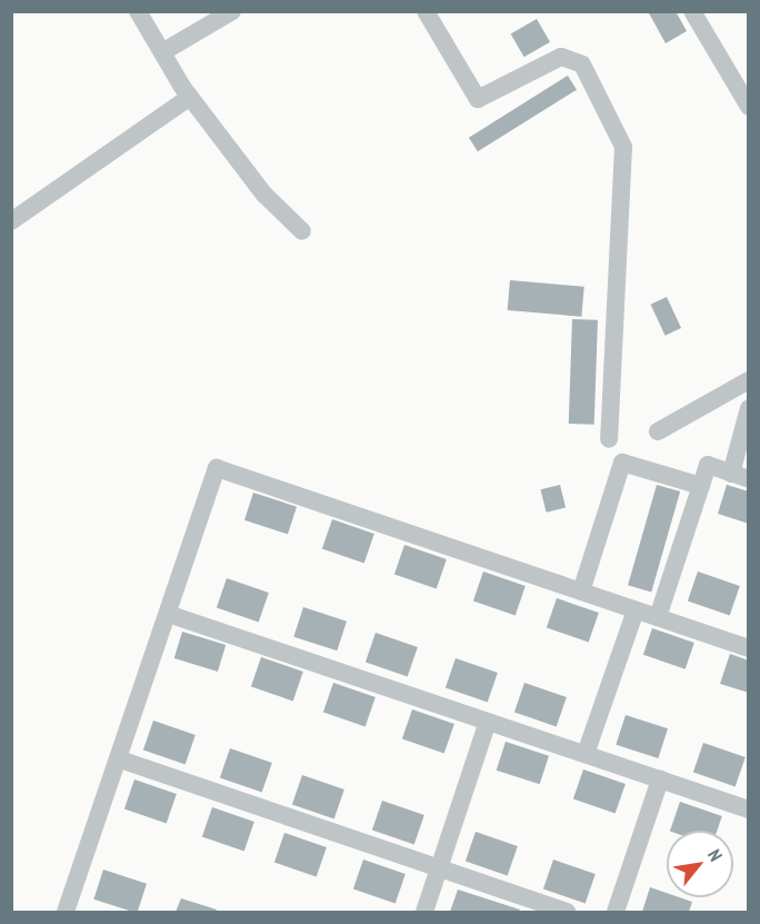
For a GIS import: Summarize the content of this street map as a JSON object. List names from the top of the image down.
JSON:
{
  "north": "top right"
}
